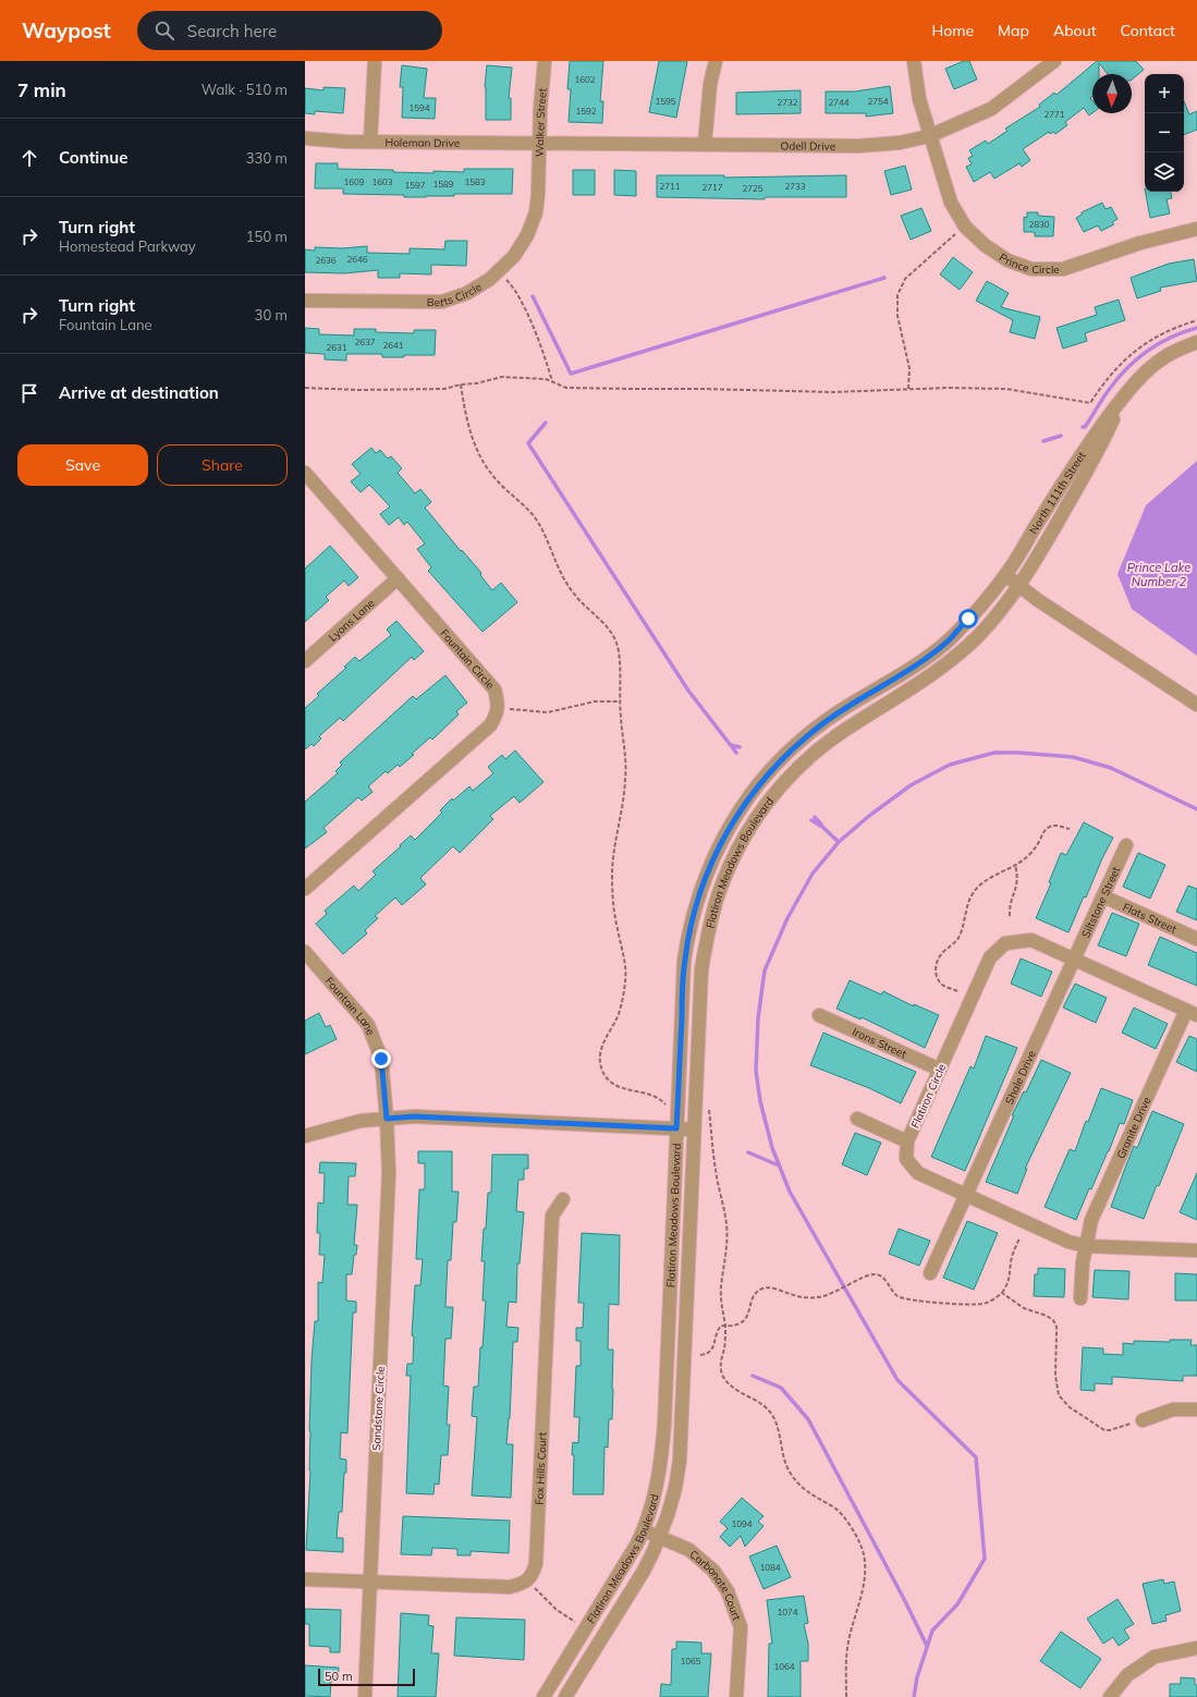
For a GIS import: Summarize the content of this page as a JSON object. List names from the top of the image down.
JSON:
{
  "streets": {
    "street": [
      "Walker Street",
      "Holeman Drive",
      "Odell Drive",
      "Prince Circle",
      "Betts Circle",
      "North 111th Street",
      "Lyons Lane",
      "Fountain Circle",
      "Flatiron Meadows Boulevard",
      "Siltstone Street",
      "Flats Street",
      "Fountain Lane",
      "Irons Street",
      "Shale Drive",
      "Flatiron Circle",
      "Granite Drive",
      "Sandstone Circle",
      "Fox Hills Court",
      "Carbonate Court"
    ]
  },
  "crossings": [
    ["Walker Street", "Holeman Drive"],
    ["Walker Street", "Odell Drive"],
    ["Walker Street", "Betts Circle"],
    ["Holeman Drive", "Odell Drive"],
    ["Odell Drive", "Prince Circle"],
    ["North 111th Street", "Flatiron Meadows Boulevard"],
    ["Lyons Lane", "Fountain Circle"],
    ["Flatiron Meadows Boulevard", "Carbonate Court"],
    ["Siltstone Street", "Flats Street"],
    ["Siltstone Street", "Shale Drive"],
    ["Siltstone Street", "Flatiron Circle"],
    ["Fountain Lane", "Sandstone Circle"],
    ["Irons Street", "Flatiron Circle"],
    ["Shale Drive", "Flatiron Circle"],
    ["Flatiron Circle", "Granite Drive"]
  ],
  "water": ["Prince Lake Number 2"],
  "house_numbers": [
    "1602",
    "1595",
    "2754",
    "2732",
    "2744",
    "1594",
    "1592",
    "2771",
    "1609",
    "1603",
    "1583",
    "1589",
    "1597",
    "2711",
    "2733",
    "2717",
    "2725",
    "2830",
    "2646",
    "2636",
    "2637",
    "2641",
    "2631",
    "1094",
    "1084",
    "1074",
    "1065",
    "1064"
  ],
  "scale_bar": "50 m",
  "north": "bottom",
  "page": {
    "header": "Waypost",
    "search": "Search here",
    "nav": [
      "Home",
      "Map",
      "About",
      "Contact"
    ],
    "heading": ["7 min", "Walk · 510 m"],
    "map_buttons": ["+", "−"],
    "list": [
      ["Continue", "330 m"],
      ["Turn right", "Homestead Parkway", "150 m"],
      ["Turn right", "Fountain Lane", "30 m"],
      "Arrive at destination"
    ],
    "buttons": ["Save", "Share"],
    "scale": "50 m"
  }
}
